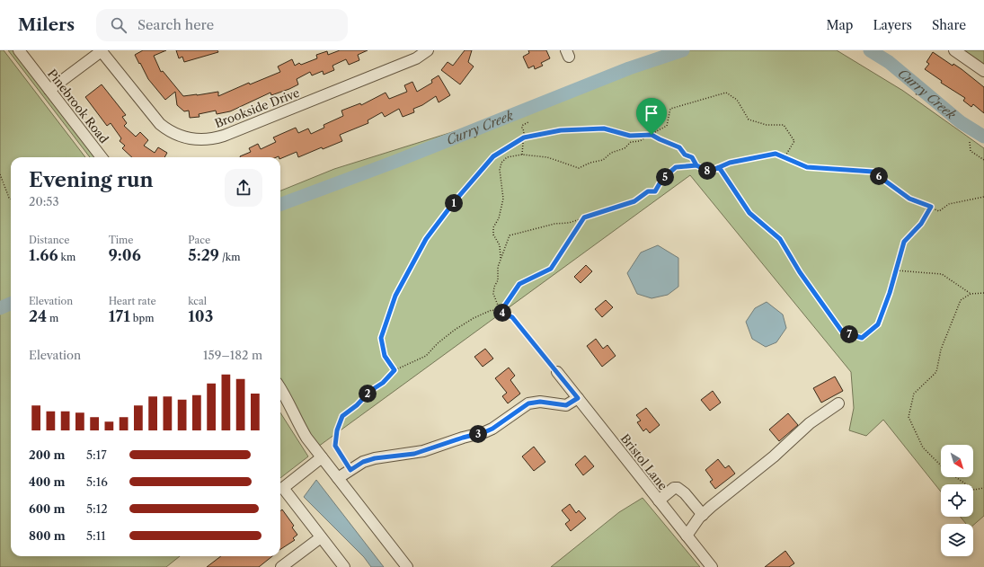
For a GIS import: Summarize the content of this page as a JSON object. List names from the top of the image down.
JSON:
{
  "streets": {
    "street": ["Pinebrook Road", "Brookside Drive", "Bristol Lane"]
  },
  "water": ["Curry Creek"],
  "north": "bottom right",
  "page": {
    "header": "Milers",
    "search": "Search here",
    "nav": ["Map", "Layers", "Share"],
    "heading": ["Evening run", "20:53"],
    "pins": [
      "8",
      "6",
      "5",
      "1",
      "4",
      "7",
      "2",
      "3"
    ],
    "stats": [
      ["Distance", "1.66 km"],
      ["Time", "9:06"],
      ["Pace", "5:29 /km"],
      ["Elevation", "24 m"],
      ["Heart rate", "171 bpm"],
      ["kcal", "103"]
    ],
    "chart": ["Elevation", "159–182 m"],
    "list": [
      {
        "name": "200 m",
        "note": "5:17"
      },
      {
        "name": "400 m",
        "note": "5:16"
      },
      {
        "name": "600 m",
        "note": "5:12"
      },
      {
        "name": "800 m",
        "note": "5:11"
      }
    ]
  }
}
